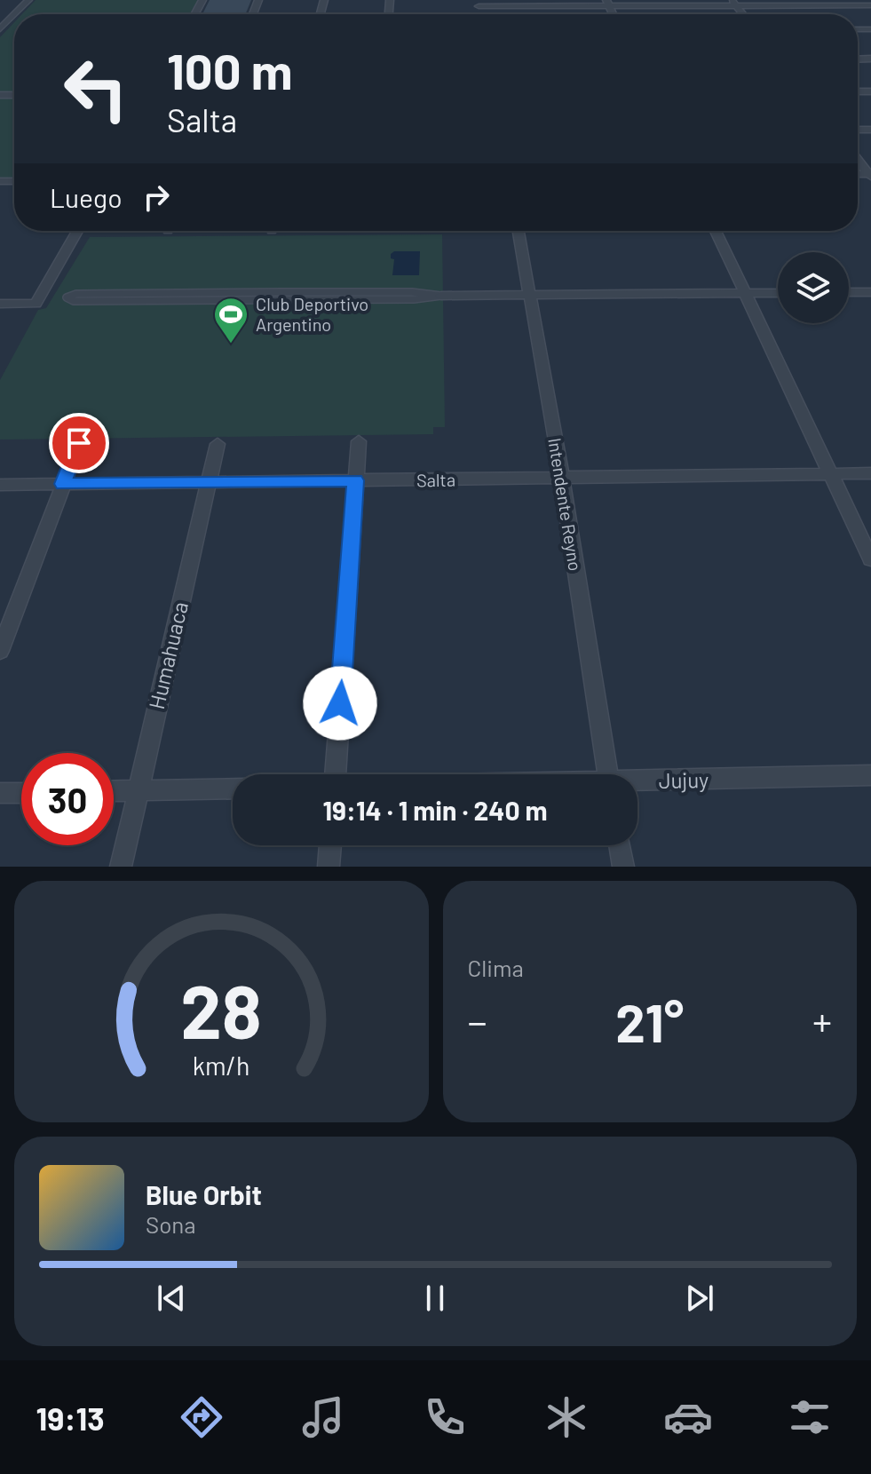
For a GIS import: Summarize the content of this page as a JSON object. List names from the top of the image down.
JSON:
{
  "streets": {
    "street": [
      "Salta",
      "Intendente Reyno",
      "Humahuaca",
      "Jujuy"
    ]
  },
  "crossings": [
    ["Salta", "Intendente Reyno"],
    ["Salta", "Humahuaca"]
  ],
  "places": {
    "sports": ["Club Deportivo Argentino"]
  },
  "page": {
    "turn": ["100 m", "Salta"],
    "then": "Luego",
    "limit": "30",
    "trip": "19:14 · 1 min · 240 m",
    "tile": "Clima",
    "heat": ["−", "21°", "+"],
    "song": ["Blue Orbit", "Sona"],
    "tabs": "19:13",
    "gauge": ["28", "km/h"]
  }
}
